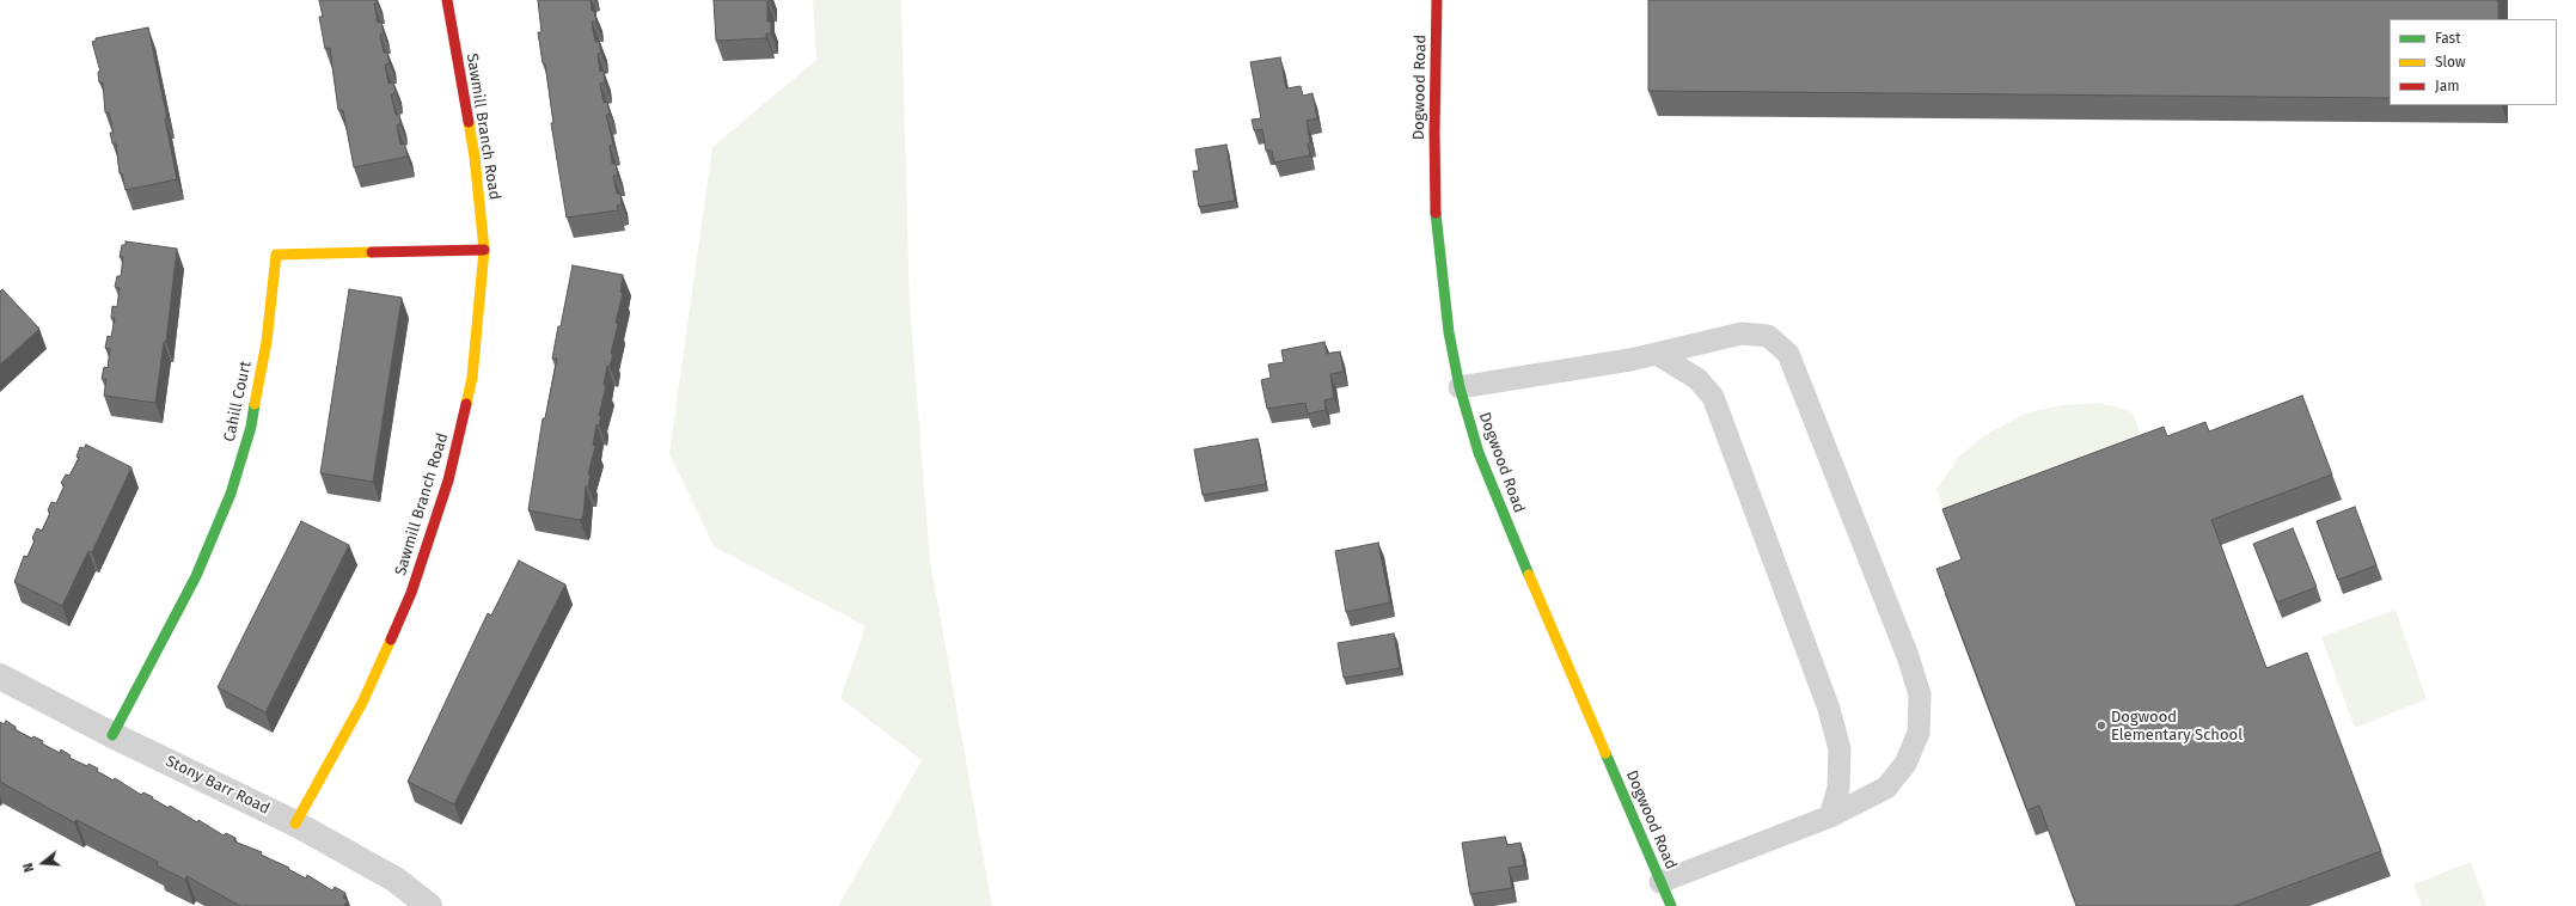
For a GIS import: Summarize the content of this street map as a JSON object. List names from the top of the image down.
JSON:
{
  "streets": {
    "street": [
      "Dogwood Road",
      "Sawmill Branch Road",
      "Cahill Court",
      "Stony Barr Road"
    ]
  },
  "crossings": [
    ["Sawmill Branch Road", "Cahill Court"],
    ["Sawmill Branch Road", "Stony Barr Road"],
    ["Cahill Court", "Stony Barr Road"]
  ],
  "places": ["Dogwood Elementary School"],
  "legend": ["Fast", "Slow", "Jam"],
  "north": "left"
}
